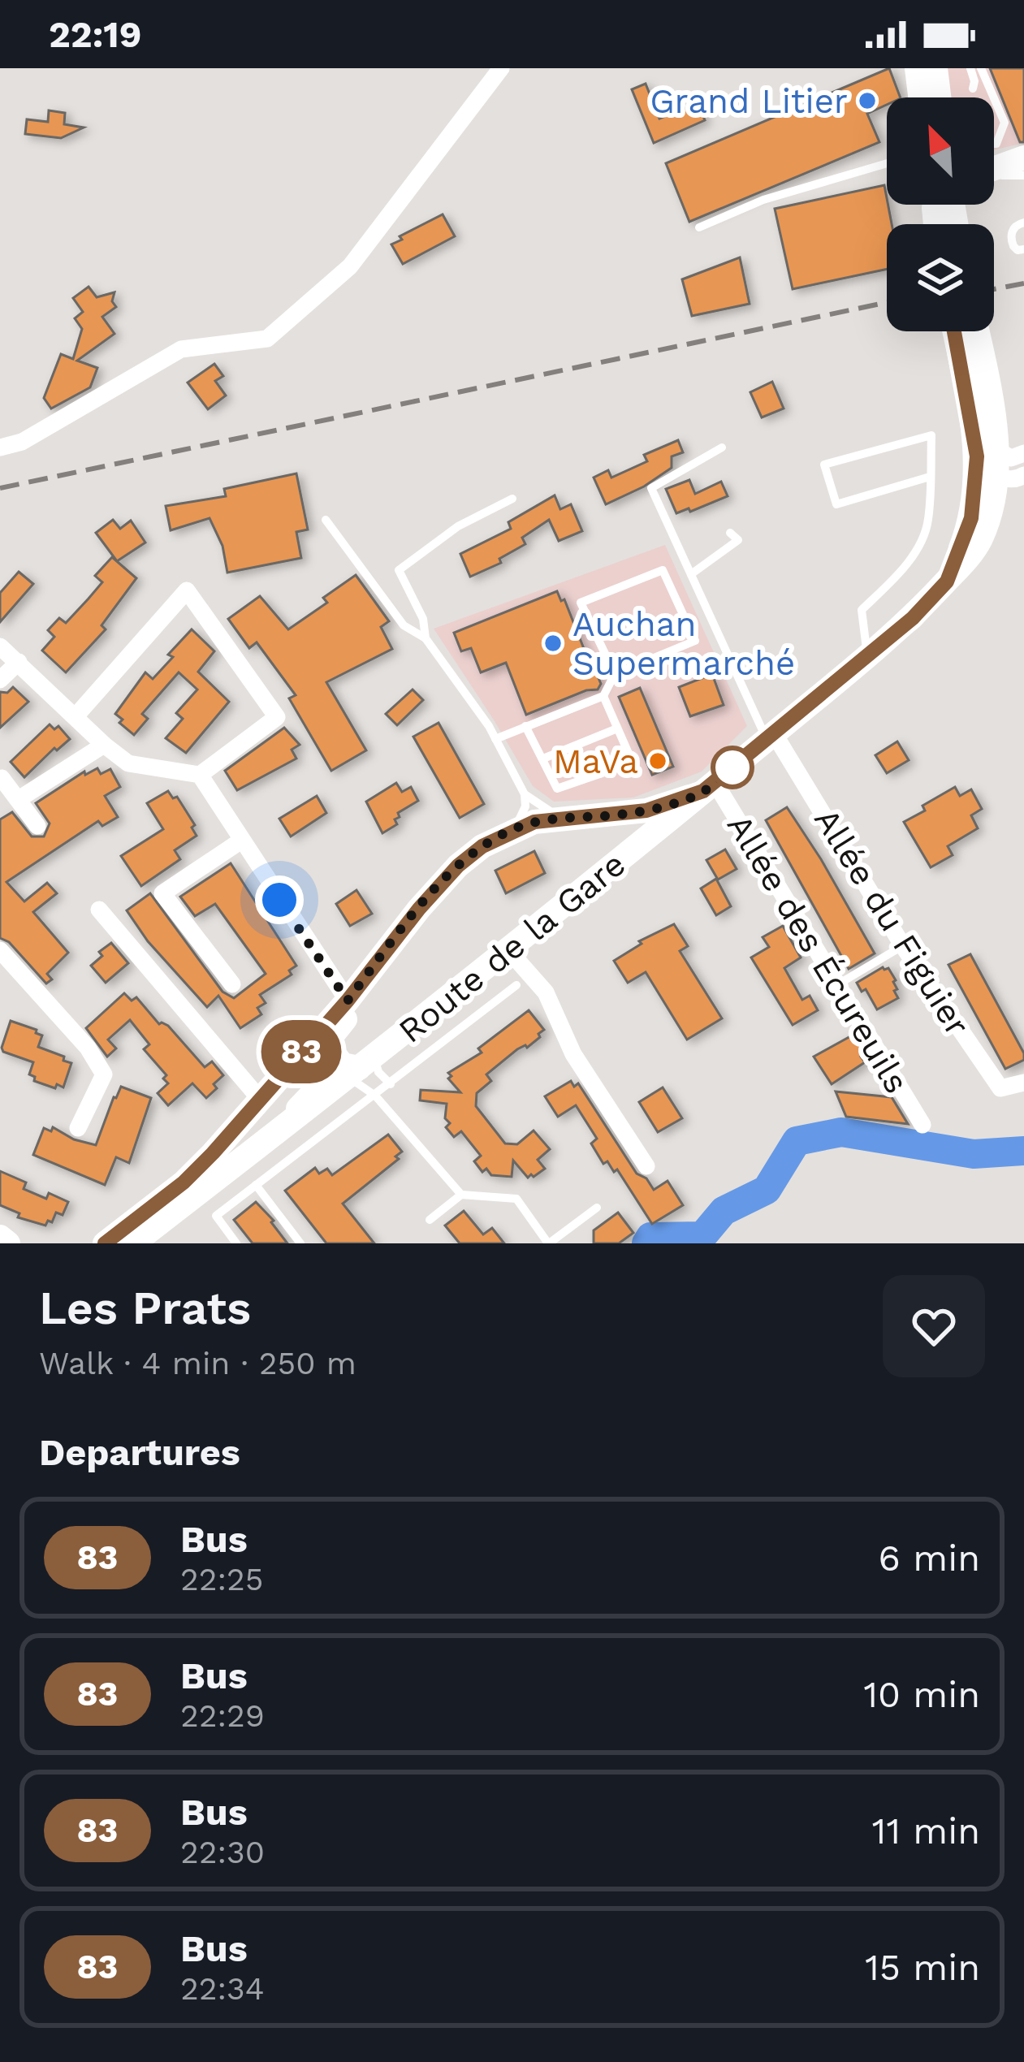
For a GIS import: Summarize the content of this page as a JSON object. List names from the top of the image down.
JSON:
{
  "streets": {
    "main road": ["Route de la Gare"],
    "street": ["Allée du Figuier", "Allée des Écureuils"]
  },
  "crossings": [
    ["Allée du Figuier", "Route de la Gare"],
    ["Route de la Gare", "Allée des Écureuils"]
  ],
  "places": ["Grand Litier", "Auchan Supermarché", "MaVa"],
  "lines": ["bus line 83"],
  "north": "top left",
  "page": {
    "status": "22:19",
    "on_map": "83",
    "heading": [
      ["Les Prats", "Walk · 4 min · 250 m"],
      "Departures"
    ],
    "list": [
      {
        "mark": "83",
        "name": "Bus",
        "note": "22:25",
        "value": "6 min"
      },
      {
        "mark": "83",
        "name": "Bus",
        "note": "22:29",
        "value": "10 min"
      },
      {
        "mark": "83",
        "name": "Bus",
        "note": "22:30",
        "value": "11 min"
      },
      {
        "mark": "83",
        "name": "Bus",
        "note": "22:34",
        "value": "15 min"
      }
    ]
  }
}
